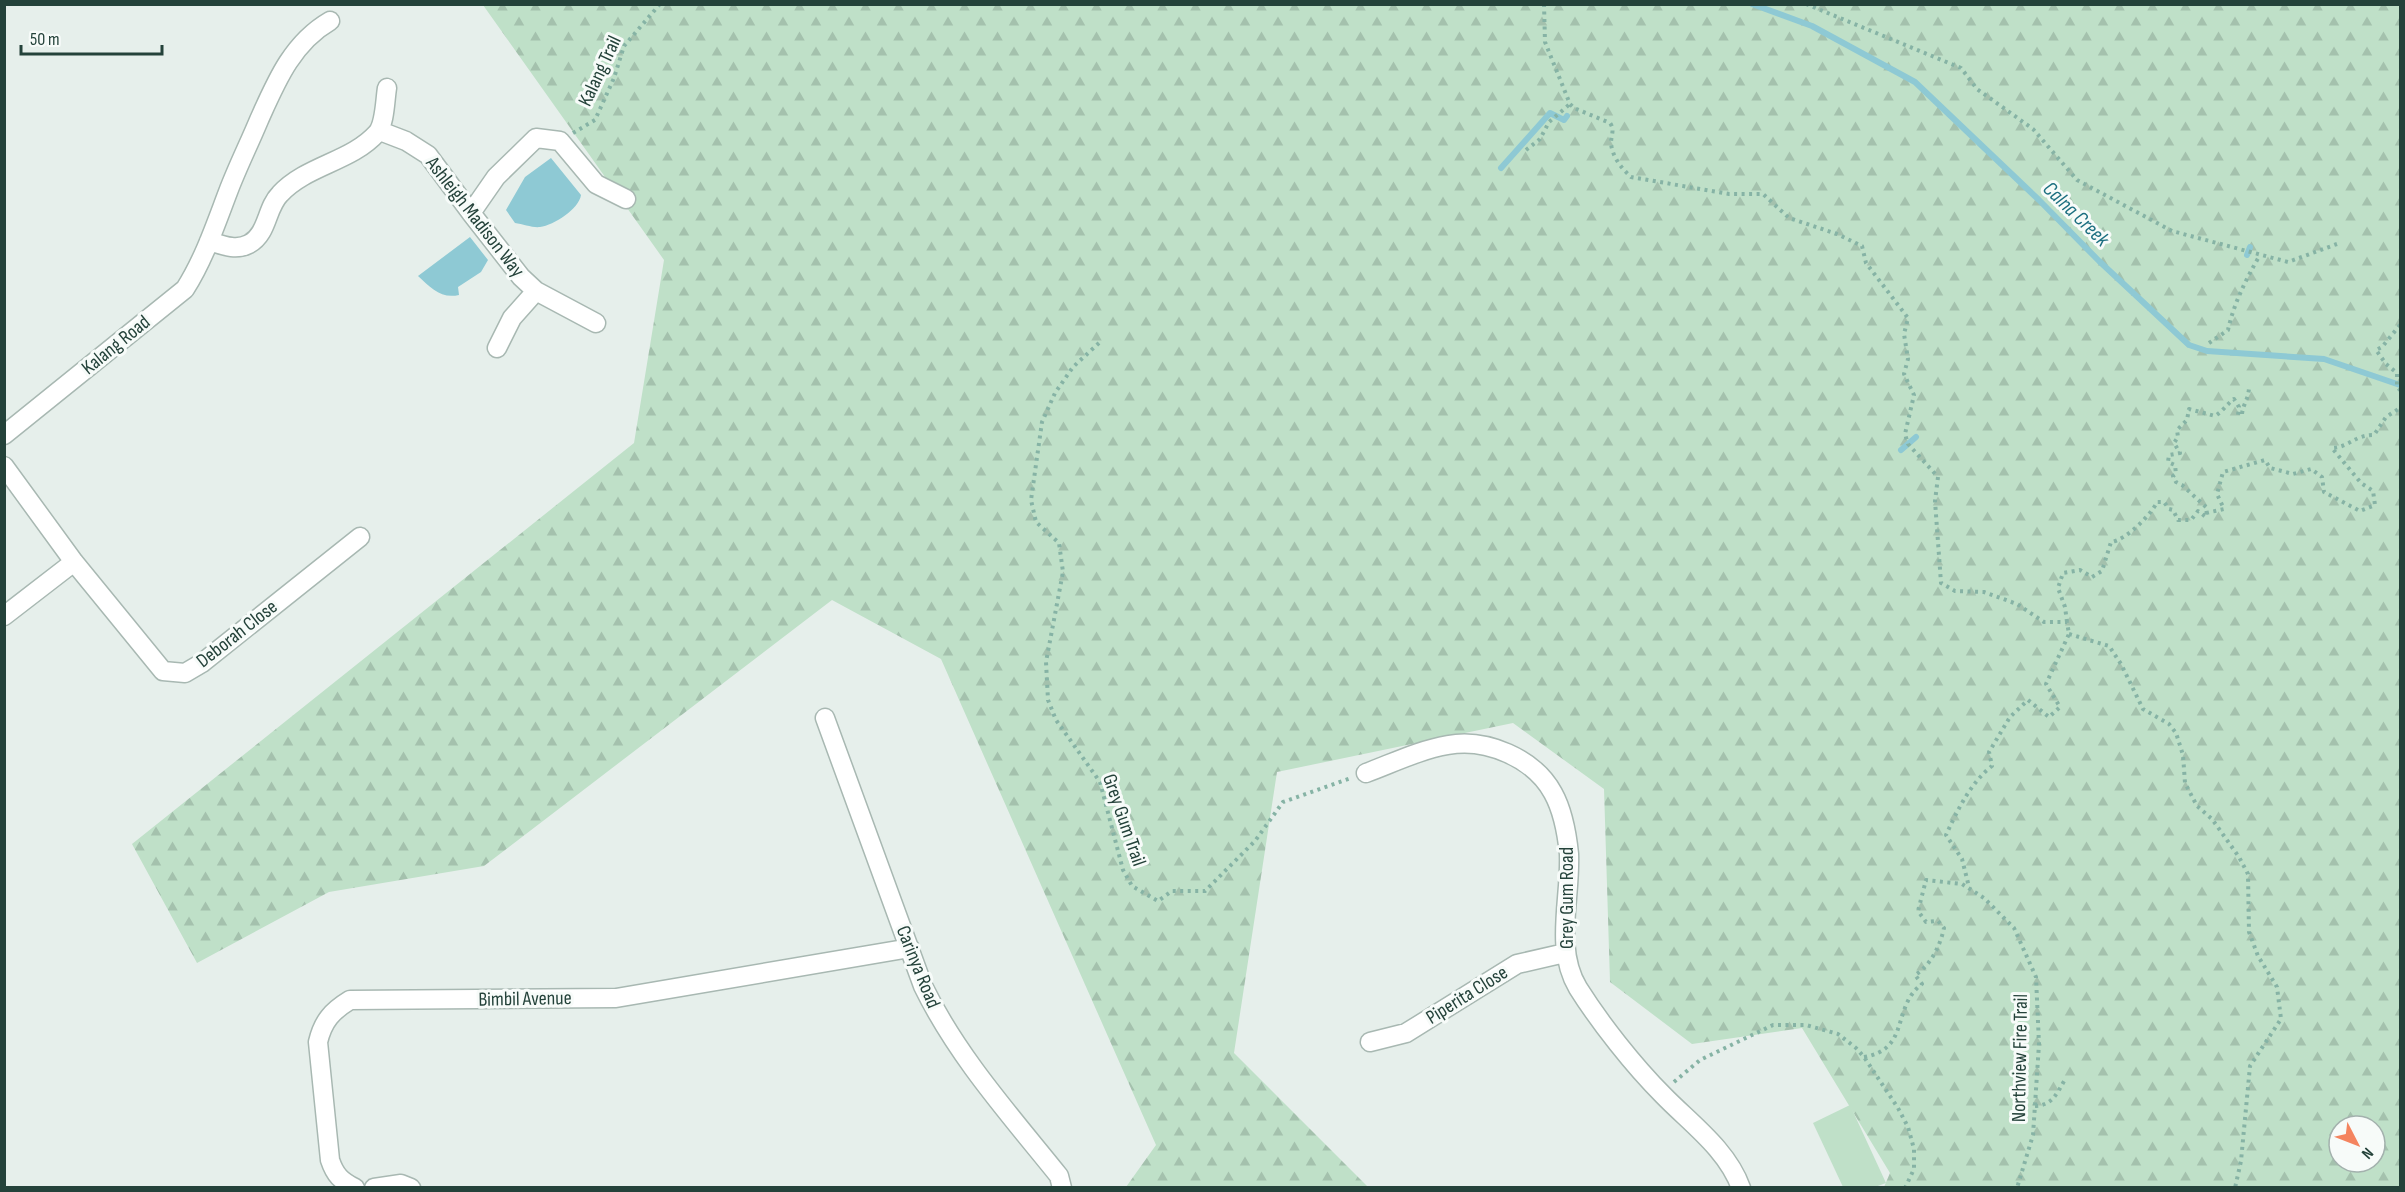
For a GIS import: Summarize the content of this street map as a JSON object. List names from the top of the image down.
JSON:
{
  "streets": {
    "street": [
      "Ashleigh Madison Way",
      "Kalang Road",
      "Deborah Close",
      "Grey Gum Road",
      "Carinya Road",
      "Piperita Close",
      "Bimbil Avenue"
    ],
    "path": ["Kalang Trail", "Grey Gum Trail", "Northview Fire Trail"]
  },
  "crossings": [
    ["Grey Gum Trail", "Grey Gum Road"],
    ["Grey Gum Road", "Piperita Close"],
    ["Carinya Road", "Bimbil Avenue"]
  ],
  "water": ["Calna Creek"],
  "scale_bar": "50 m",
  "north": "bottom right"
}
